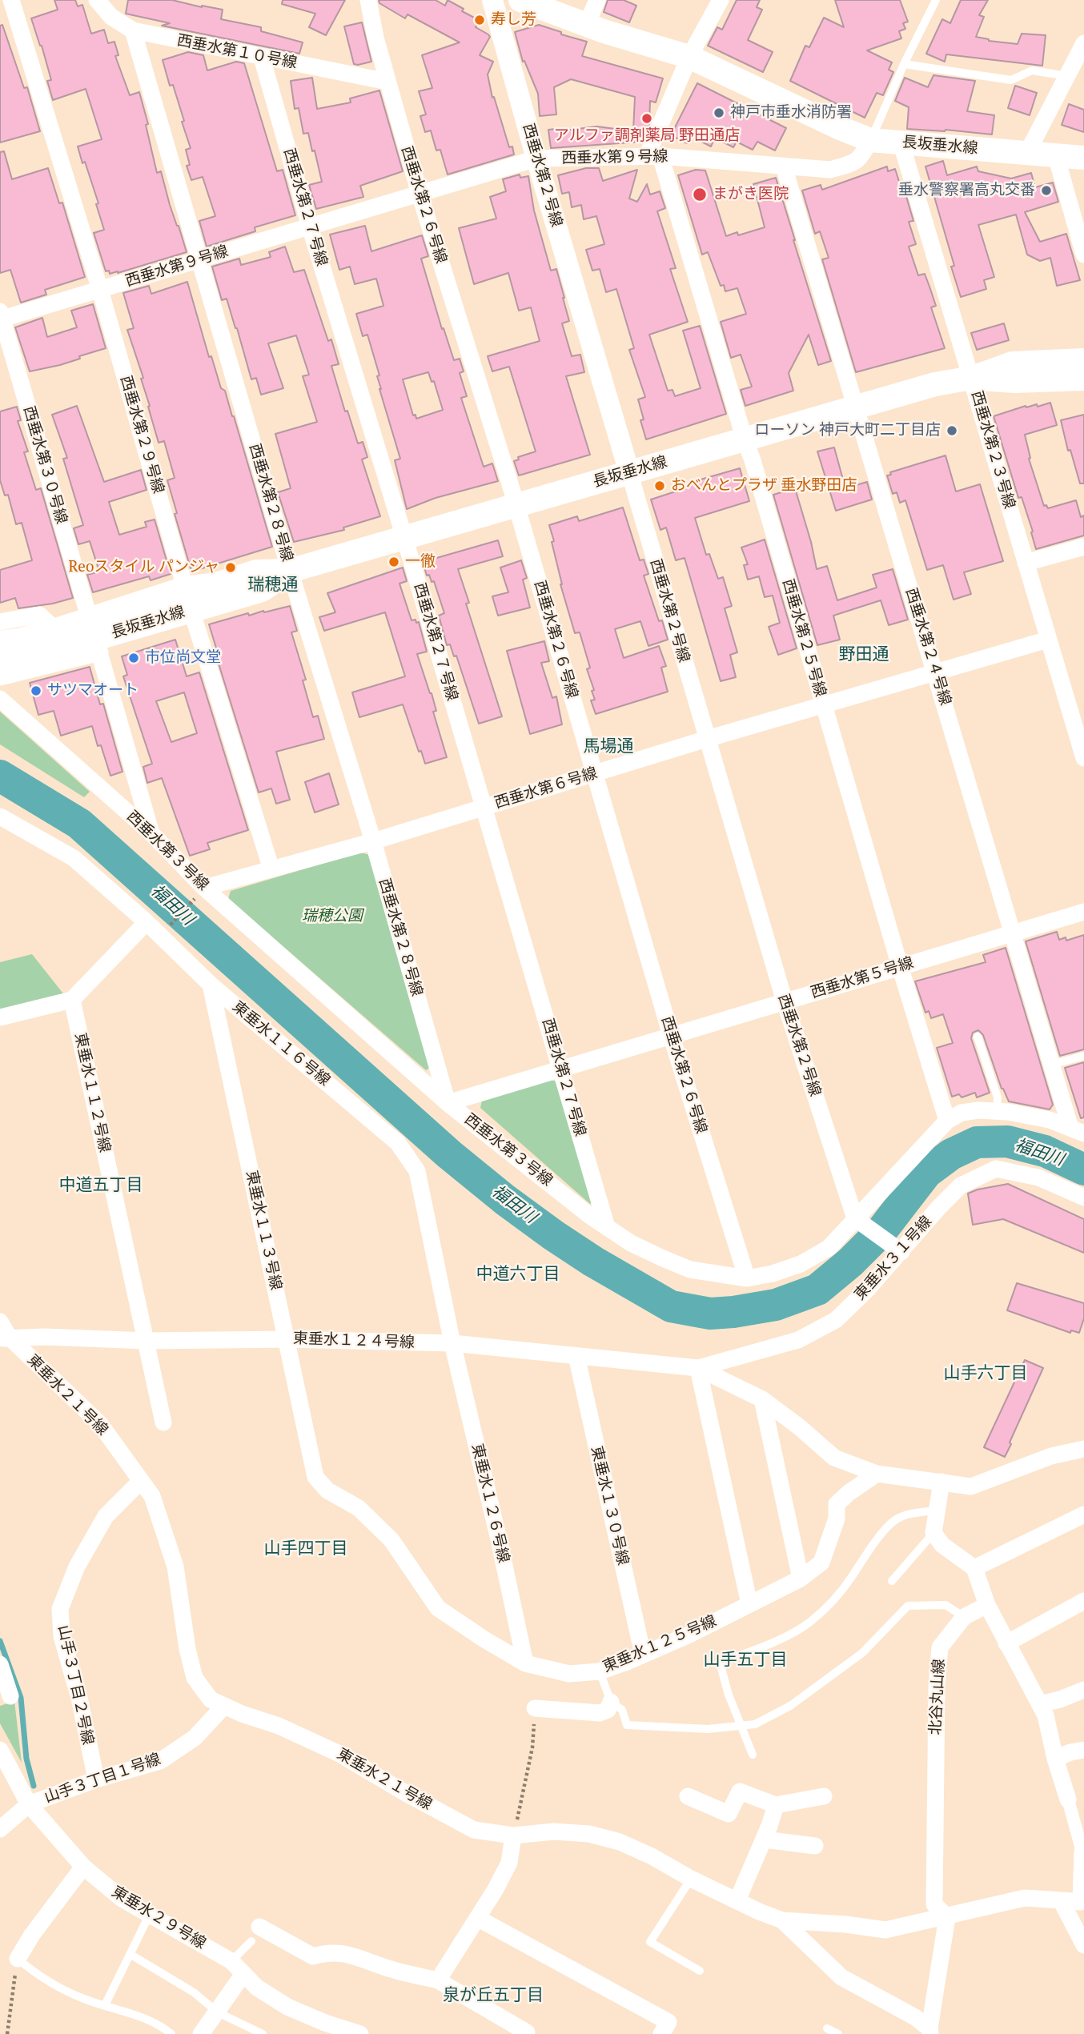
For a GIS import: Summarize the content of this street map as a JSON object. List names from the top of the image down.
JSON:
{
  "streets": {
    "main road": ["長坂垂水線"],
    "street": [
      "西垂水第１０号線",
      "西垂水第９号線",
      "西垂水第２号線",
      "西垂水第２６号線",
      "西垂水第２７号線",
      "西垂水第２９号線",
      "西垂水第２３号線",
      "西垂水第３０号線",
      "西垂水第２８号線",
      "西垂水第２５号線",
      "西垂水第２４号線",
      "西垂水第６号線",
      "西垂水第３号線",
      "西垂水第５号線",
      "東垂水１１６号線",
      "東垂水１１２号線",
      "東垂水１１３号線",
      "東垂水３１号線",
      "東垂水１２４号線",
      "東垂水２１号線",
      "東垂水１２６号線",
      "東垂水１３０号線",
      "東垂水１２５号線",
      "山手３丁目２号線",
      "北谷丸山線",
      "山手３丁目１号線",
      "東垂水２９号線"
    ]
  },
  "crossings": [
    ["西垂水第１０号線", "西垂水第２６号線"],
    ["西垂水第１０号線", "西垂水第２７号線"],
    ["西垂水第１０号線", "西垂水第２８号線"],
    ["長坂垂水線", "西垂水第９号線"],
    ["長坂垂水線", "西垂水第２号線"],
    ["長坂垂水線", "西垂水第２６号線"],
    ["長坂垂水線", "西垂水第２７号線"],
    ["長坂垂水線", "西垂水第２９号線"],
    ["長坂垂水線", "西垂水第２３号線"],
    ["長坂垂水線", "西垂水第３０号線"],
    ["長坂垂水線", "西垂水第２８号線"],
    ["長坂垂水線", "西垂水第２５号線"],
    ["長坂垂水線", "西垂水第２４号線"],
    ["西垂水第９号線", "西垂水第２号線"],
    ["西垂水第９号線", "西垂水第２６号線"],
    ["西垂水第９号線", "西垂水第２７号線"],
    ["西垂水第９号線", "西垂水第２９号線"],
    ["西垂水第９号線", "西垂水第３０号線"],
    ["西垂水第９号線", "西垂水第２８号線"],
    ["西垂水第９号線", "西垂水第２５号線"],
    ["西垂水第９号線", "西垂水第２４号線"],
    ["西垂水第２号線", "西垂水第６号線"],
    ["西垂水第２号線", "西垂水第３号線"],
    ["西垂水第２号線", "西垂水第５号線"],
    ["西垂水第２６号線", "西垂水第６号線"],
    ["西垂水第２６号線", "西垂水第３号線"],
    ["西垂水第２６号線", "西垂水第５号線"],
    ["西垂水第２７号線", "西垂水第６号線"],
    ["西垂水第２７号線", "西垂水第３号線"],
    ["西垂水第２７号線", "西垂水第５号線"],
    ["西垂水第２９号線", "西垂水第６号線"],
    ["西垂水第２３号線", "西垂水第６号線"],
    ["西垂水第３０号線", "西垂水第３号線"],
    ["西垂水第２８号線", "西垂水第６号線"],
    ["西垂水第２８号線", "西垂水第３号線"],
    ["西垂水第２８号線", "西垂水第５号線"],
    ["西垂水第２５号線", "西垂水第６号線"],
    ["西垂水第２５号線", "西垂水第３号線"],
    ["西垂水第２５号線", "西垂水第５号線"],
    ["西垂水第２４号線", "西垂水第６号線"],
    ["西垂水第２４号線", "西垂水第３号線"],
    ["西垂水第２４号線", "西垂水第５号線"],
    ["西垂水第６号線", "西垂水第３号線"],
    ["西垂水第３号線", "西垂水第５号線"],
    ["東垂水１１６号線", "東垂水１１３号線"],
    ["東垂水１１６号線", "東垂水１２４号線"],
    ["東垂水１１６号線", "東垂水１２６号線"],
    ["東垂水１１２号線", "東垂水１２４号線"],
    ["東垂水１１３号線", "東垂水１２４号線"],
    ["東垂水１１３号線", "東垂水１２５号線"],
    ["東垂水３１号線", "東垂水１２４号線"],
    ["東垂水１２４号線", "東垂水２１号線"],
    ["東垂水１２４号線", "東垂水１２６号線"],
    ["東垂水１２４号線", "東垂水１３０号線"],
    ["東垂水２１号線", "山手３丁目２号線"],
    ["東垂水２１号線", "山手３丁目１号線"],
    ["東垂水１２６号線", "東垂水１２５号線"],
    ["東垂水１３０号線", "東垂水１２５号線"],
    ["山手３丁目２号線", "山手３丁目１号線"],
    ["山手３丁目１号線", "東垂水２９号線"]
  ],
  "districts": [
    "瑞穂通",
    "野田通",
    "馬場通",
    "中道五丁目",
    "中道六丁目",
    "山手六丁目",
    "山手四丁目",
    "山手五丁目",
    "泉が丘五丁目"
  ],
  "water": ["福田川"],
  "parks": ["瑞穂公園"],
  "places": [
    "寿し芳",
    "神戸市垂水消防署",
    "アルファ調剤薬局 野田通店",
    "垂水警察署高丸交番",
    "まがき医院",
    "ローソン 神戸大町二丁目店",
    "おべんとプラザ 垂水野田店",
    "一徹",
    "Reoスタイル パンジャ",
    "市位尚文堂",
    "サツマオート"
  ]
}
